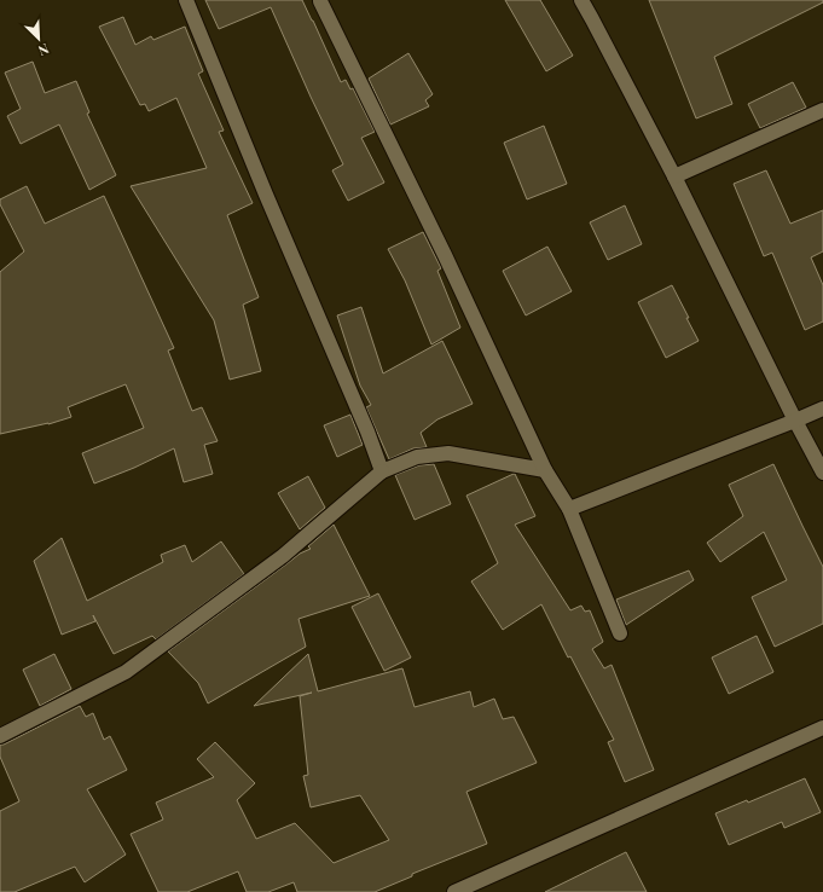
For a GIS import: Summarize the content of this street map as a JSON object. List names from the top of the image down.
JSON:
{
  "north": "bottom right"
}
